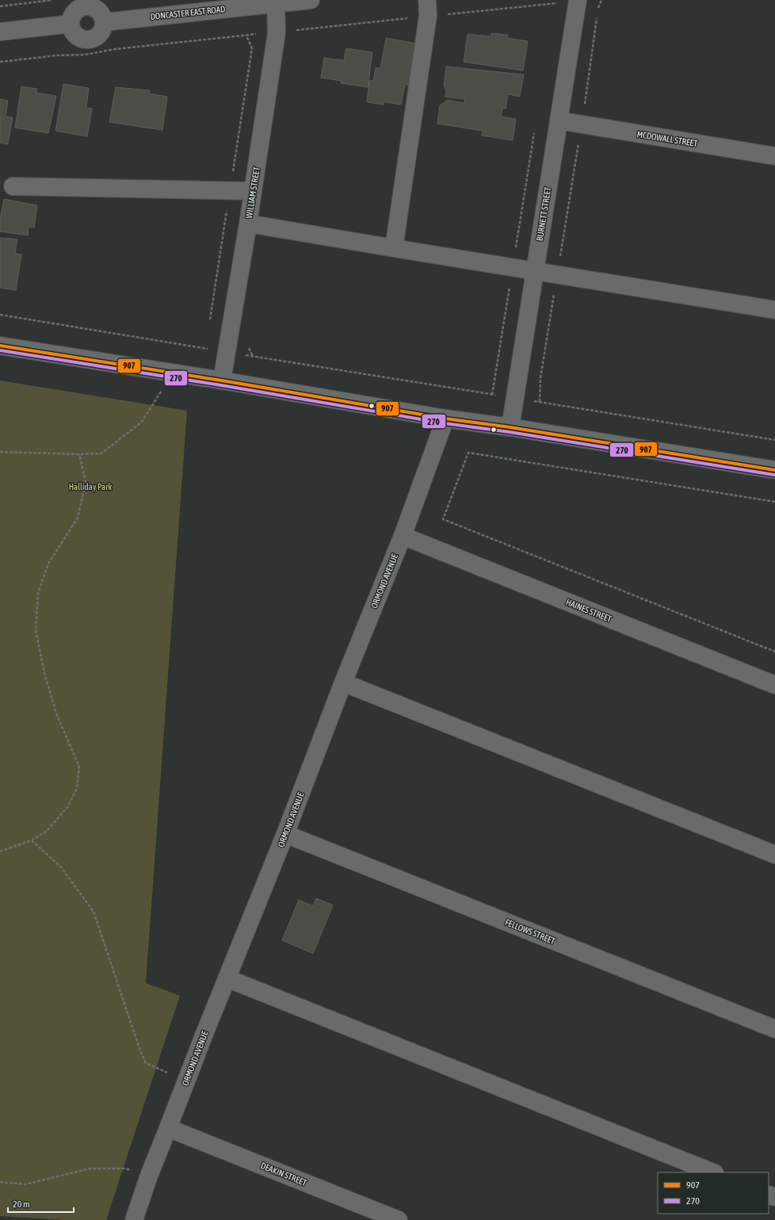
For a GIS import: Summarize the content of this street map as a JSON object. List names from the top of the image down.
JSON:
{
  "streets": {
    "street": [
      "DONCASTER EAST ROAD",
      "MCDOWALL STREET",
      "WILLIAM STREET",
      "BURNETT STREET",
      "ORMOND AVENUE",
      "HAINES STREET",
      "FELLOWS STREET",
      "DEAKIN STREET"
    ]
  },
  "crossings": [
    ["DONCASTER EAST ROAD", "WILLIAM STREET"],
    ["MCDOWALL STREET", "BURNETT STREET"],
    ["ORMOND AVENUE", "HAINES STREET"],
    ["ORMOND AVENUE", "FELLOWS STREET"],
    ["ORMOND AVENUE", "DEAKIN STREET"]
  ],
  "parks": ["Halliday Park"],
  "lines": ["transit line 907", "transit line 270"],
  "legend": ["907", "270"],
  "scale_bar": "20 m"
}
